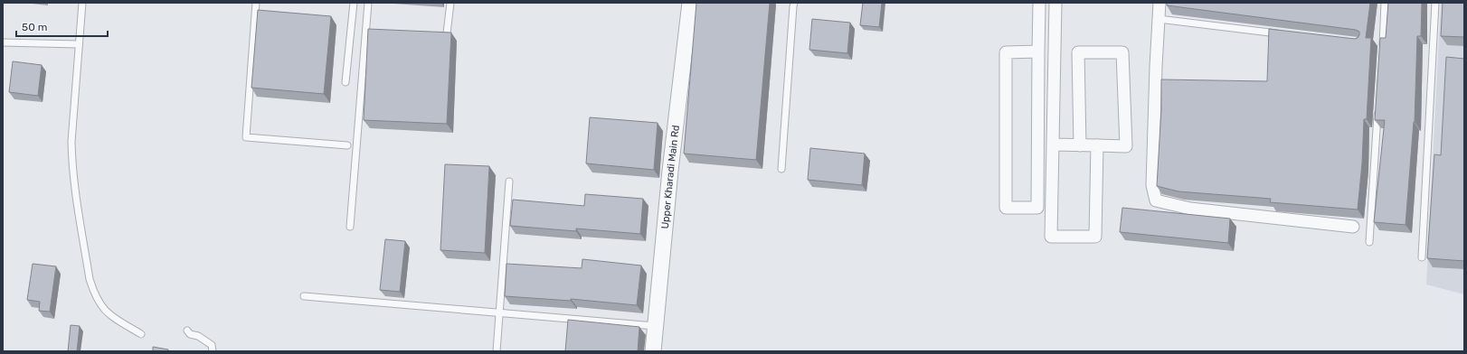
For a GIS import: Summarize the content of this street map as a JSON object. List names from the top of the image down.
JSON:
{
  "streets": {
    "street": ["Upper Kharadi Main Rd"]
  },
  "scale_bar": "50 m"
}
